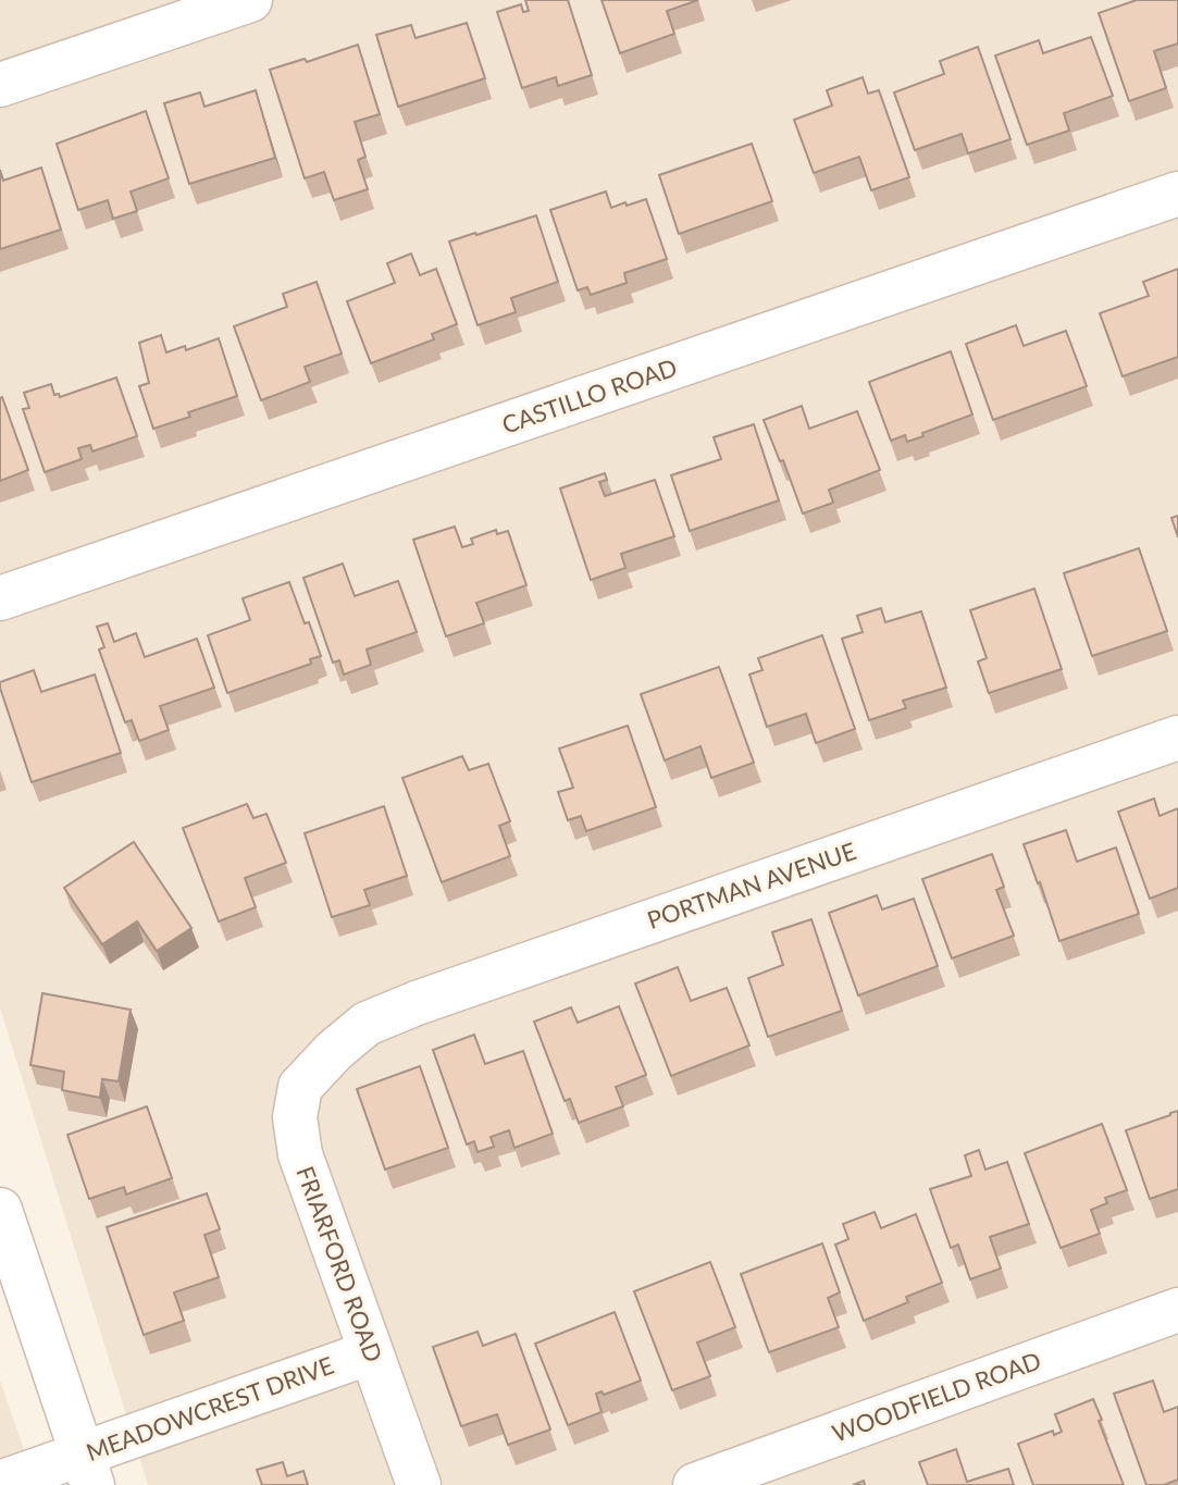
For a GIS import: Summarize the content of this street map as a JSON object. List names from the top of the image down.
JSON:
{
  "streets": {
    "street": [
      "CASTILLO ROAD",
      "PORTMAN AVENUE",
      "FRIARFORD ROAD",
      "WOODFIELD ROAD",
      "MEADOWCREST DRIVE"
    ]
  },
  "crossings": [
    ["PORTMAN AVENUE", "FRIARFORD ROAD"],
    ["FRIARFORD ROAD", "MEADOWCREST DRIVE"]
  ]
}
